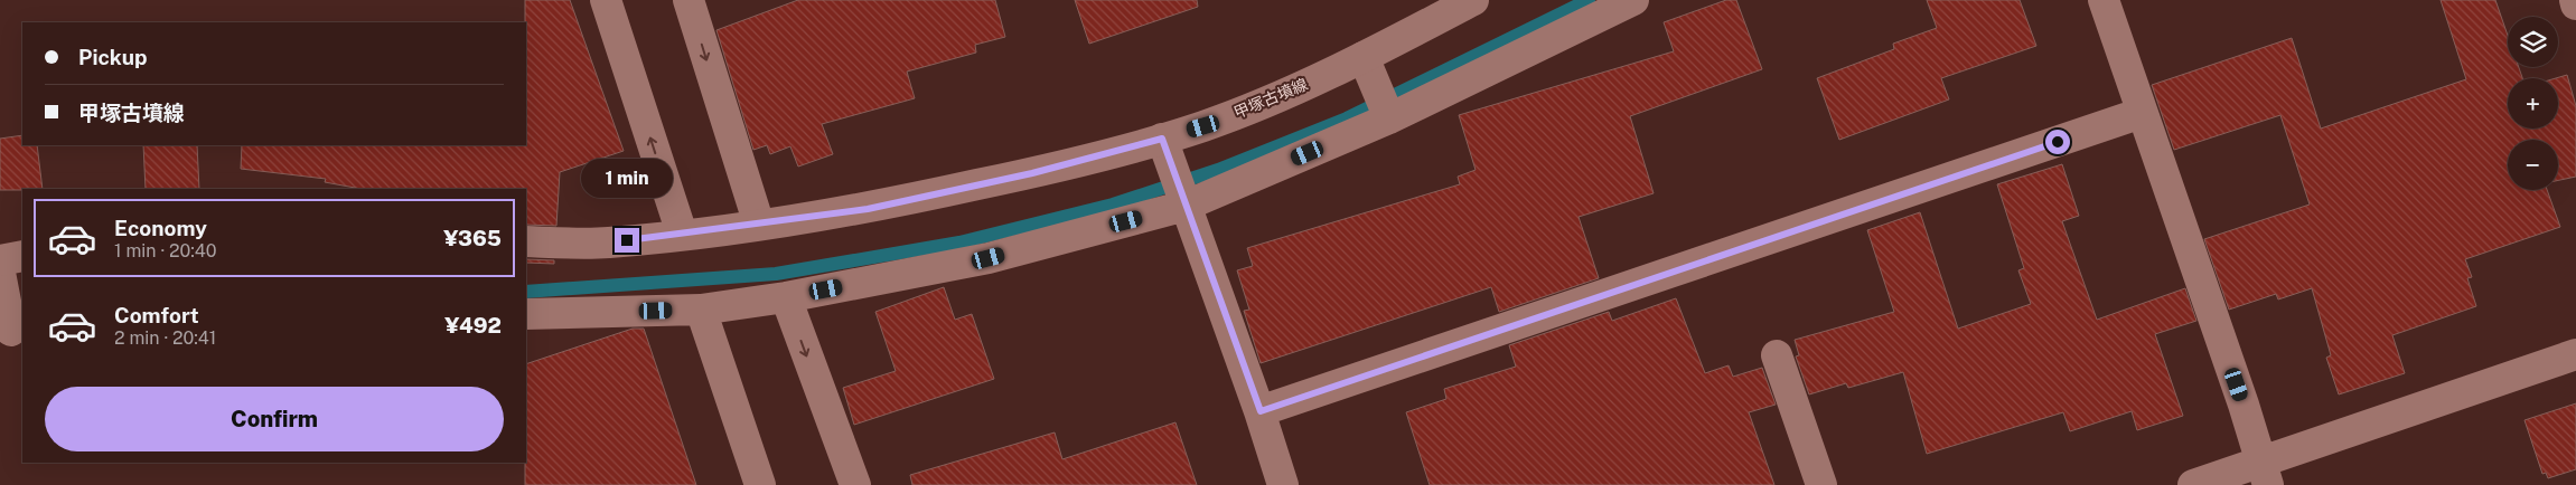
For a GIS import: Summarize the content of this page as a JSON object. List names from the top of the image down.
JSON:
{
  "streets": {
    "street": ["甲塚古墳線"]
  },
  "page": {
    "map_buttons": ["+", "−"],
    "banner": ["Pickup", "甲塚古墳線"],
    "bubble": "1 min",
    "list": [
      {
        "name": "Economy",
        "note": "1 min · 20:40",
        "value": "¥365"
      },
      {
        "name": "Comfort",
        "note": "2 min · 20:41",
        "value": "¥492"
      }
    ],
    "buttons": "Confirm"
  }
}
